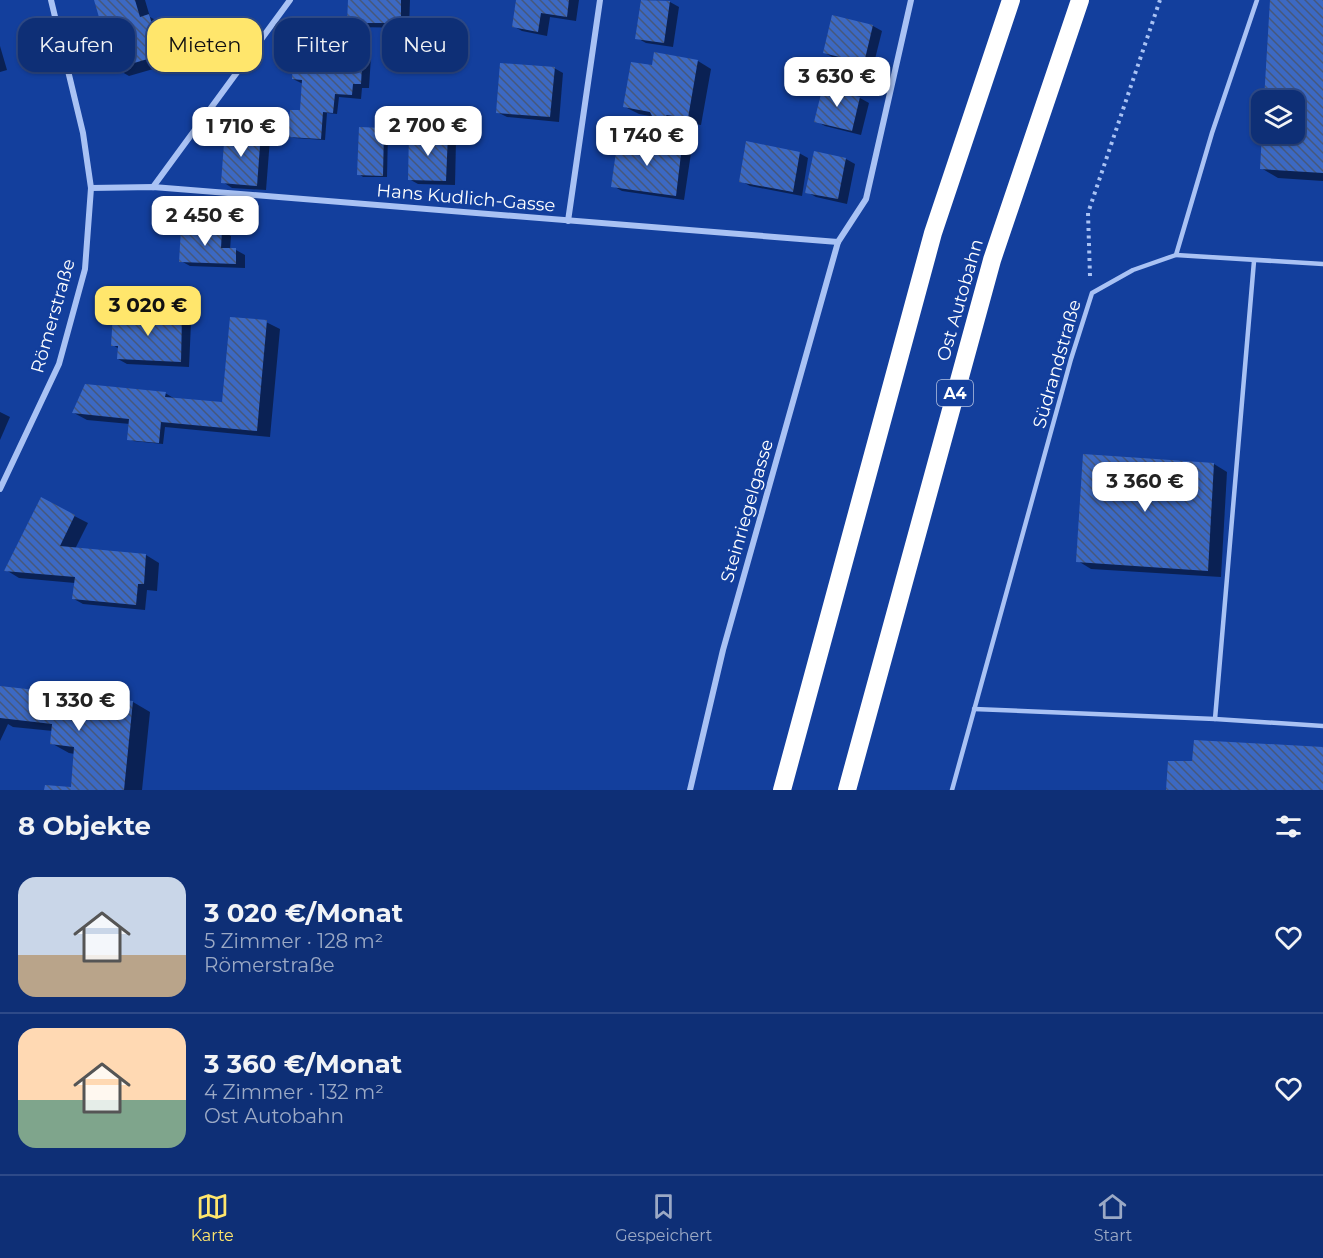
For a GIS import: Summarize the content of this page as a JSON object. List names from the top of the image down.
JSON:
{
  "streets": {
    "highway": ["Ost Autobahn", "A4"],
    "street": ["Hans Kudlich-Gasse", "Römerstraße", "Steinriegelgasse"],
    "lane": ["Südrandstraße"]
  },
  "crossings": [
    ["Hans Kudlich-Gasse", "Römerstraße"],
    ["Hans Kudlich-Gasse", "Steinriegelgasse"]
  ],
  "page": {
    "chip": [
      "Kaufen",
      "Mieten",
      "Filter",
      "Neu"
    ],
    "price": [
      "3 630 €",
      "2 700 €",
      "1 710 €",
      "1 740 €",
      "2 450 €",
      "3 020 €",
      "3 360 €",
      "1 330 €"
    ],
    "heading": "8 Objekte",
    "list": [
      {
        "name": "3 020 €/Monat",
        "note": "5 Zimmer · 128 m² · Römerstraße"
      },
      {
        "name": "3 360 €/Monat",
        "note": "4 Zimmer · 132 m² · Ost Autobahn"
      }
    ],
    "tabs": ["Karte", "Gespeichert", "Start"]
  }
}
